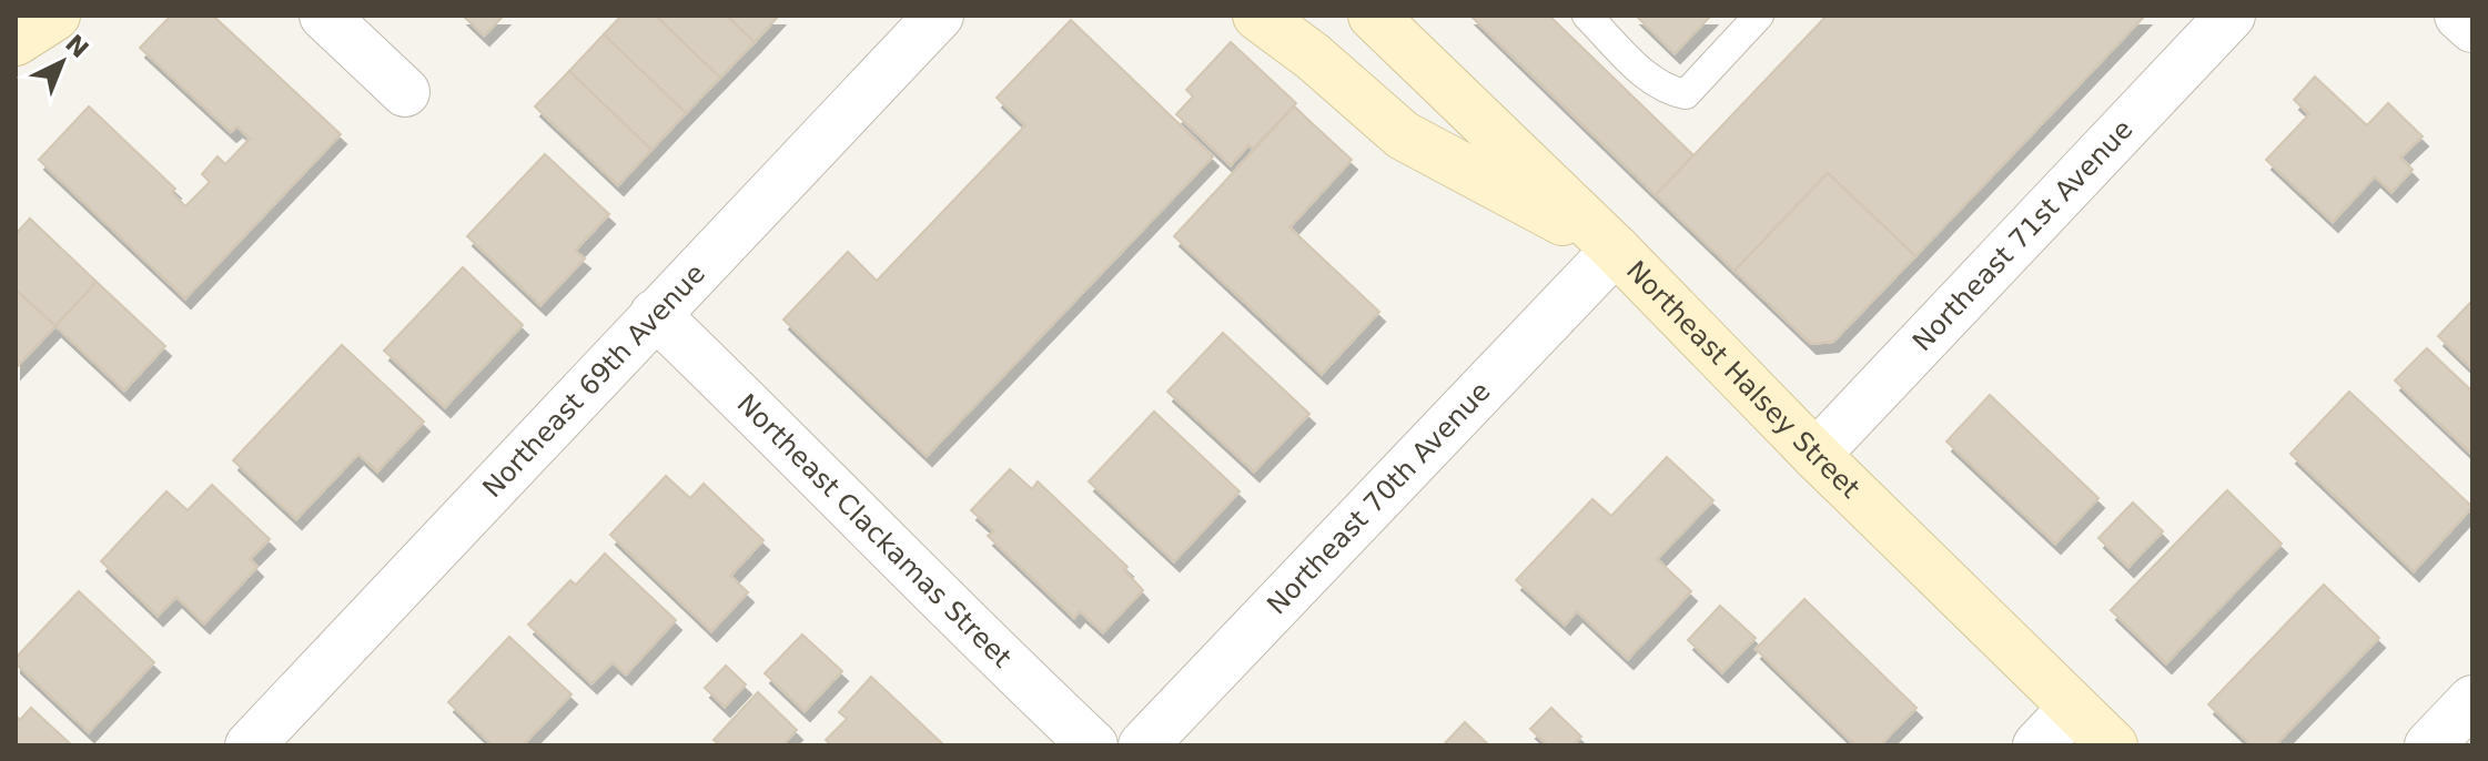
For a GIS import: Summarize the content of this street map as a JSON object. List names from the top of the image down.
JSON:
{
  "streets": {
    "main road": ["Northeast Halsey Street"],
    "street": [
      "Northeast 71st Avenue",
      "Northeast 69th Avenue",
      "Northeast 70th Avenue",
      "Northeast Clackamas Street"
    ]
  },
  "crossings": [
    ["Northeast 71st Avenue", "Northeast Halsey Street"],
    ["Northeast 69th Avenue", "Northeast Clackamas Street"],
    ["Northeast Halsey Street", "Northeast 70th Avenue"]
  ],
  "north": "top right"
}
